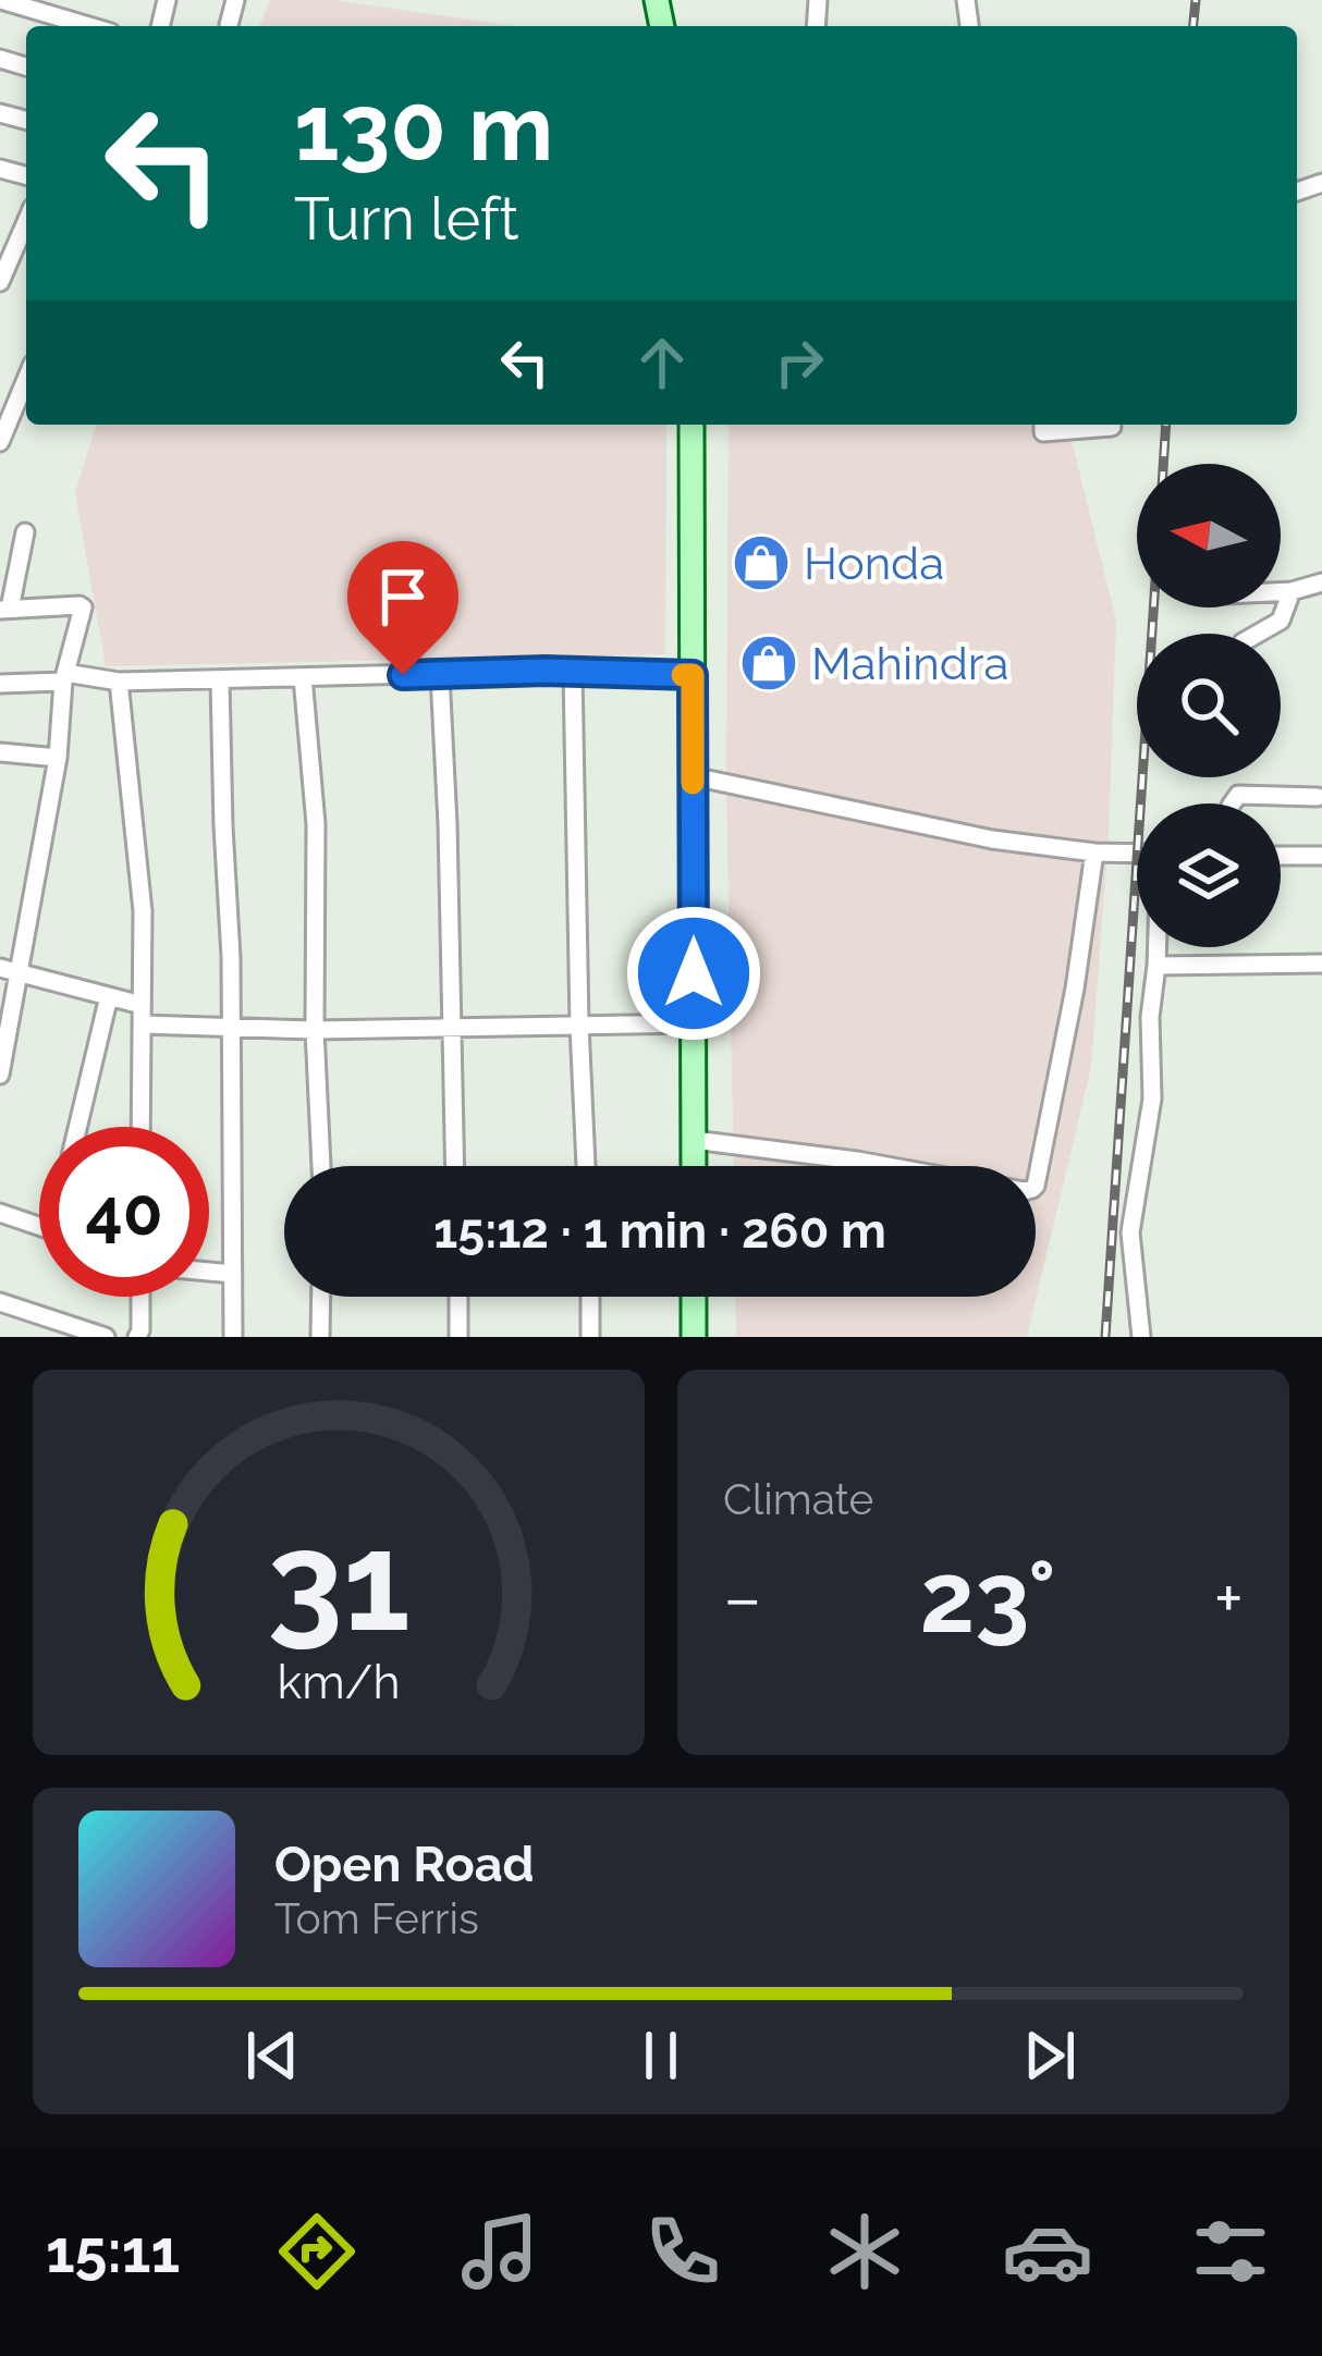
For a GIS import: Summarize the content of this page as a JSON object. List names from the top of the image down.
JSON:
{
  "places": {
    "shop": ["Honda", "Mahindra"]
  },
  "north": "left",
  "page": {
    "turn": ["130 m", "Turn left"],
    "limit": "40",
    "trip": "15:12 · 1 min · 260 m",
    "tile": "Climate",
    "heat": ["−", "23°", "+"],
    "song": ["Open Road", "Tom Ferris"],
    "tabs": "15:11",
    "gauge": ["31", "km/h"]
  }
}
